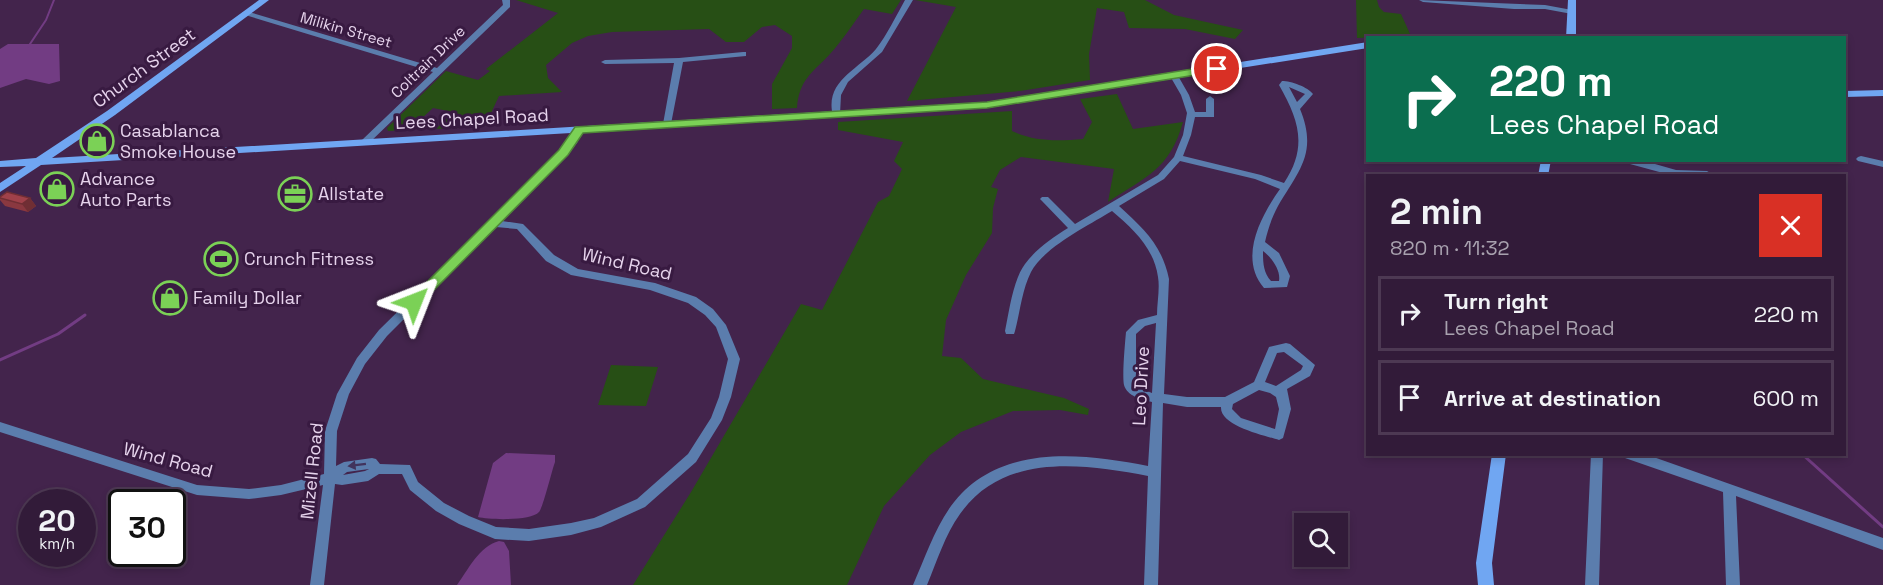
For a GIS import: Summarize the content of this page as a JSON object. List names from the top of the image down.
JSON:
{
  "streets": {
    "main road": ["Church Street", "Lees Chapel Road"],
    "street": [
      "Milikin Street",
      "Coltrain Drive",
      "Wind Road",
      "Leo Drive",
      "Mizell Road"
    ]
  },
  "crossings": [
    ["Milikin Street", "Coltrain Drive"],
    ["Milikin Street", "Church Street"],
    ["Coltrain Drive", "Lees Chapel Road"],
    ["Church Street", "Lees Chapel Road"],
    ["Lees Chapel Road", "Mizell Road"],
    ["Wind Road", "Mizell Road"]
  ],
  "places": {
    "shop": ["Casablanca Smoke House", "Advance Auto Parts", "Family Dollar"],
    "office": ["Allstate"],
    "sports": ["Crunch Fitness"]
  },
  "page": {
    "turn": ["220 m", "Lees Chapel Road"],
    "heading": ["2 min", "820 m · 11:32"],
    "list": [
      {
        "name": "Turn right",
        "note": "Lees Chapel Road",
        "value": "220 m"
      },
      {
        "name": "Arrive at destination",
        "value": "600 m"
      }
    ],
    "speed": "20 km/h",
    "limit": "30"
  }
}
